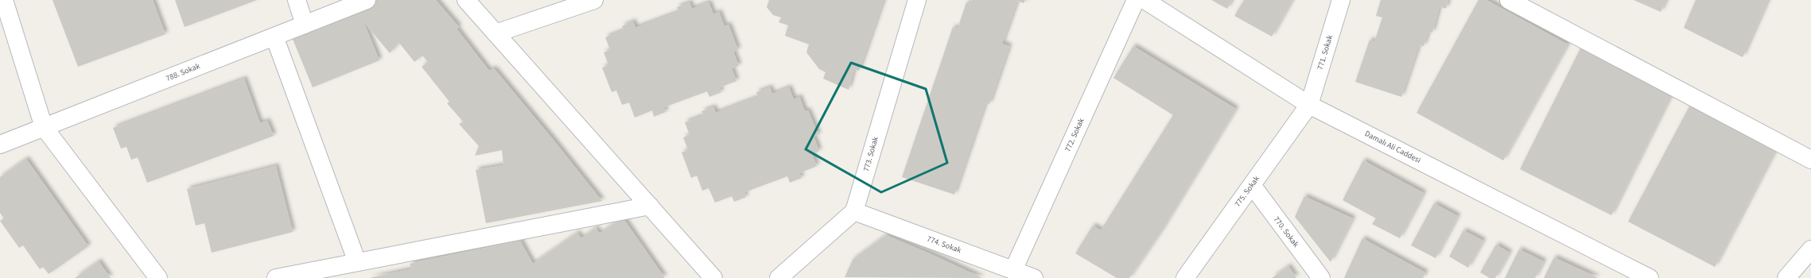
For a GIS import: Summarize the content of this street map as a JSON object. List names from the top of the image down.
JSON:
{
  "streets": {
    "street": [
      "771. Sokak",
      "788. Sokak",
      "772. Sokak",
      "Damalı Ali Caddesi",
      "773. Sokak",
      "775. Sokak",
      "770. Sokak",
      "774. Sokak"
    ]
  },
  "crossings": [
    ["771. Sokak", "Damalı Ali Caddesi"],
    ["771. Sokak", "775. Sokak"],
    ["772. Sokak", "774. Sokak"],
    ["Damalı Ali Caddesi", "775. Sokak"],
    ["773. Sokak", "774. Sokak"],
    ["775. Sokak", "770. Sokak"]
  ]
}
